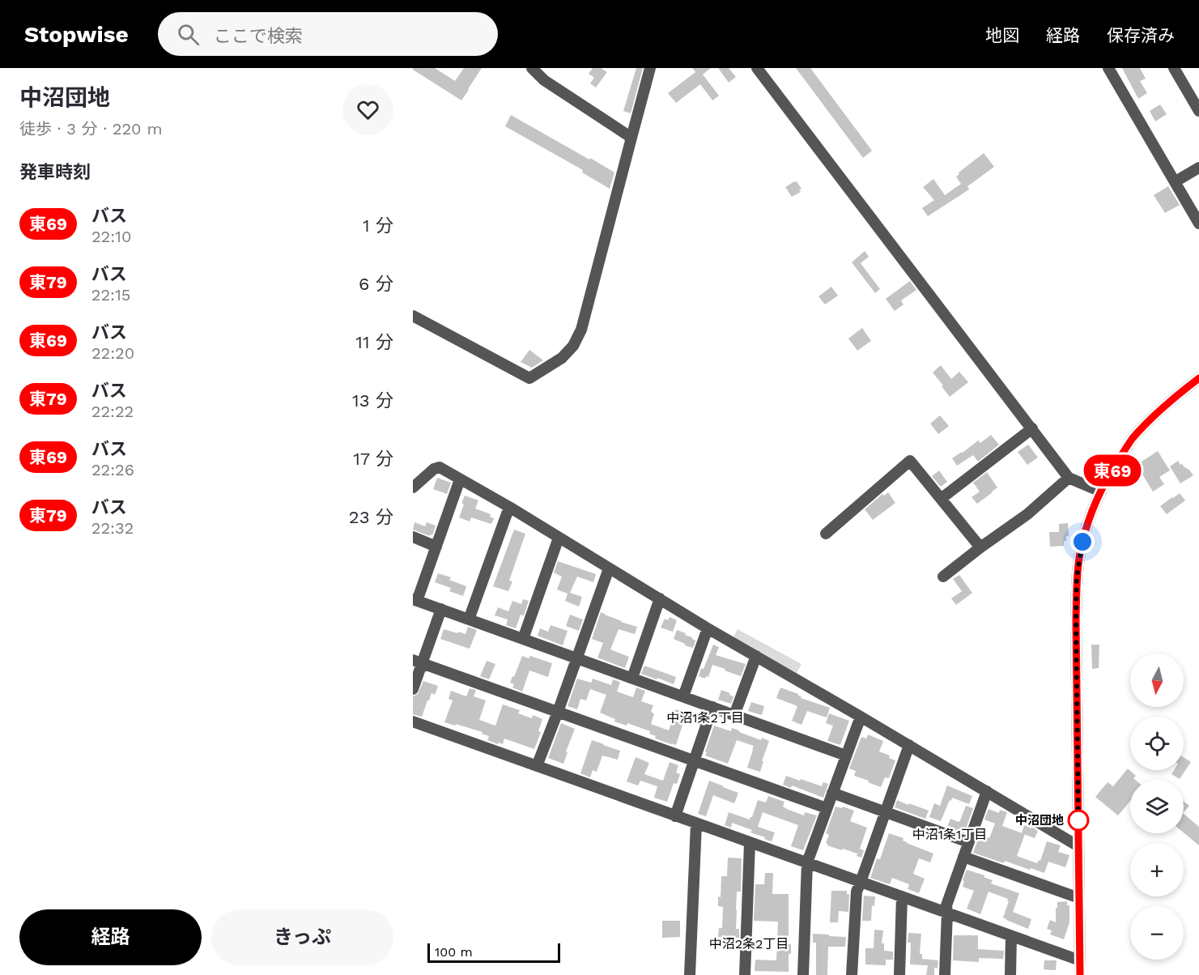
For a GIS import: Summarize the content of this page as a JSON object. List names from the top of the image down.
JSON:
{
  "districts": ["中沼1条2丁目", "中沼1条1丁目", "中沼2条2丁目"],
  "places": ["中沼団地"],
  "lines": ["bus line 東69"],
  "scale_bar": "100 m",
  "north": "bottom",
  "page": {
    "header": "Stopwise",
    "search": "ここで検索",
    "nav": ["地図", "経路", "保存済み"],
    "heading": [
      ["中沼団地", "徒歩 · 3 分 · 220 m"],
      "発車時刻"
    ],
    "on_map": "東69",
    "list": [
      {
        "mark": "東69",
        "name": "バス",
        "note": "22:10",
        "value": "1 分"
      },
      {
        "mark": "東79",
        "name": "バス",
        "note": "22:15",
        "value": "6 分"
      },
      {
        "mark": "東69",
        "name": "バス",
        "note": "22:20",
        "value": "11 分"
      },
      {
        "mark": "東79",
        "name": "バス",
        "note": "22:22",
        "value": "13 分"
      },
      {
        "mark": "東69",
        "name": "バス",
        "note": "22:26",
        "value": "17 分"
      },
      {
        "mark": "東79",
        "name": "バス",
        "note": "22:32",
        "value": "23 分"
      }
    ],
    "map_buttons": ["+", "−"],
    "buttons": ["経路", "きっぷ"],
    "scale": "100 m"
  }
}
